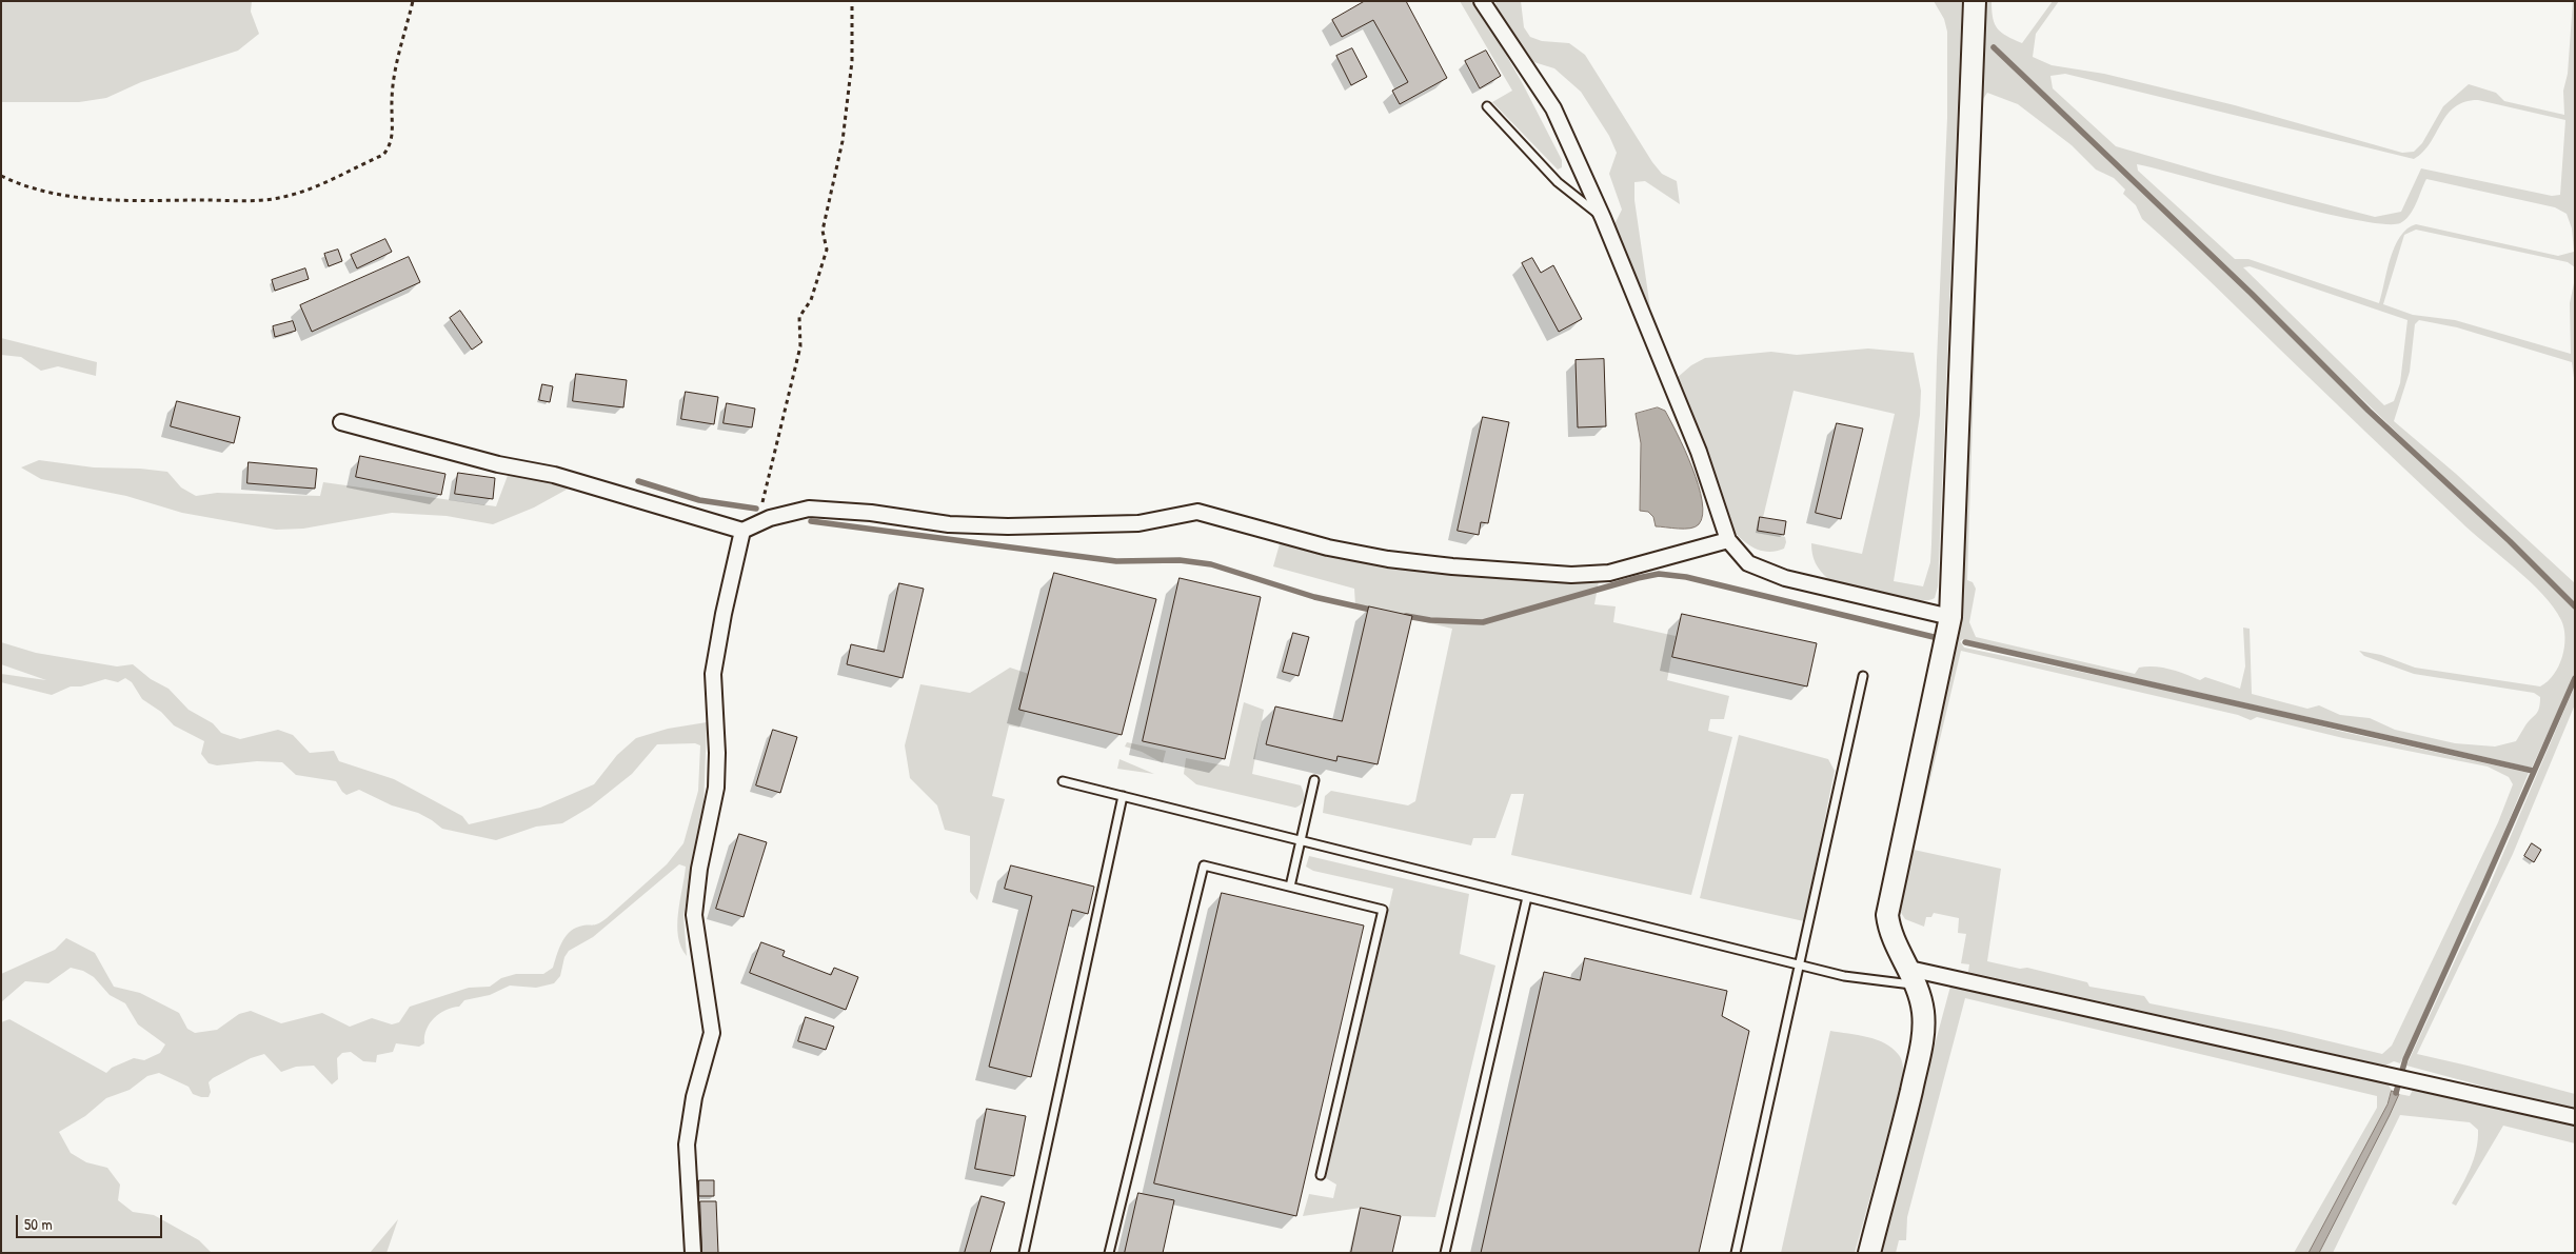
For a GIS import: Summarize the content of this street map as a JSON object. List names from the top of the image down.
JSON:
{
  "scale_bar": "50 m"
}
